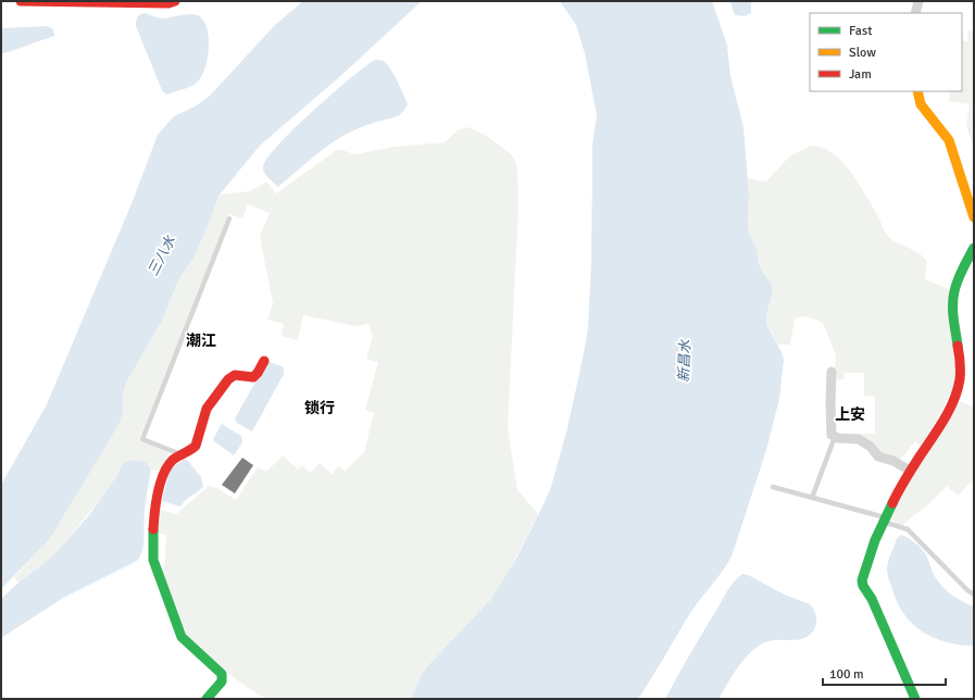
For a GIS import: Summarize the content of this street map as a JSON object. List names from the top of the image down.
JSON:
{
  "districts": ["潮江", "锁行", "上安"],
  "water": ["三八水", "新昌水"],
  "legend": ["Fast", "Slow", "Jam"],
  "scale_bar": "100 m"
}
